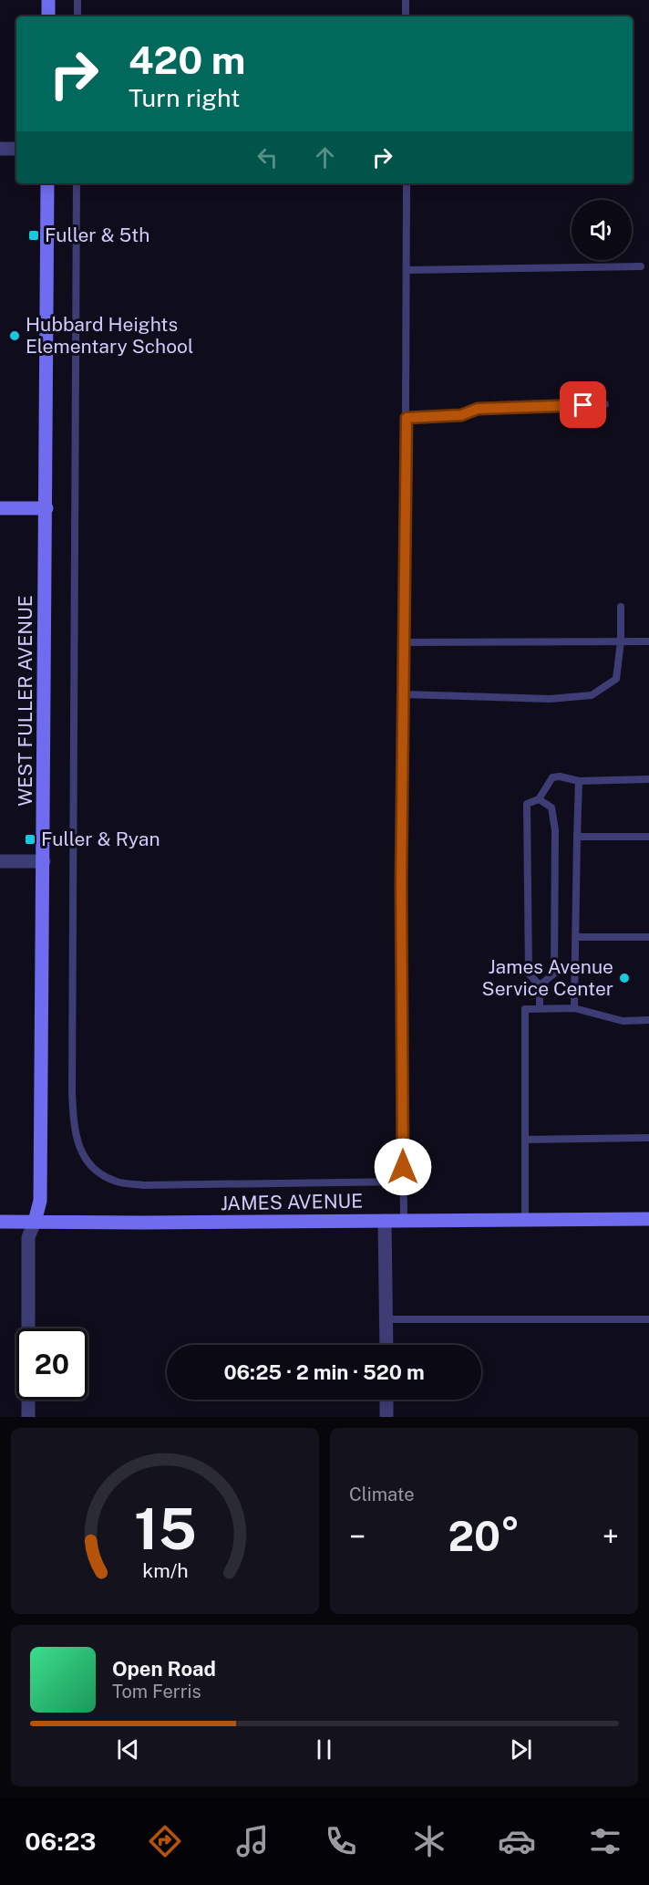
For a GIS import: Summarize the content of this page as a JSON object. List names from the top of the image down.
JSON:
{
  "streets": {
    "street": ["WEST FULLER AVENUE", "JAMES AVENUE"]
  },
  "crossings": [
    ["WEST FULLER AVENUE", "JAMES AVENUE"]
  ],
  "places": {
    "transit": ["Fuller & 5th", "Fuller & Ryan"],
    "other": ["Hubbard Heights Elementary School", "James Avenue Service Center"]
  },
  "page": {
    "turn": ["420 m", "Turn right"],
    "limit": "20",
    "trip": "06:25 · 2 min · 520 m",
    "tile": "Climate",
    "heat": ["−", "20°", "+"],
    "song": ["Open Road", "Tom Ferris"],
    "tabs": "06:23",
    "gauge": ["15", "km/h"]
  }
}
